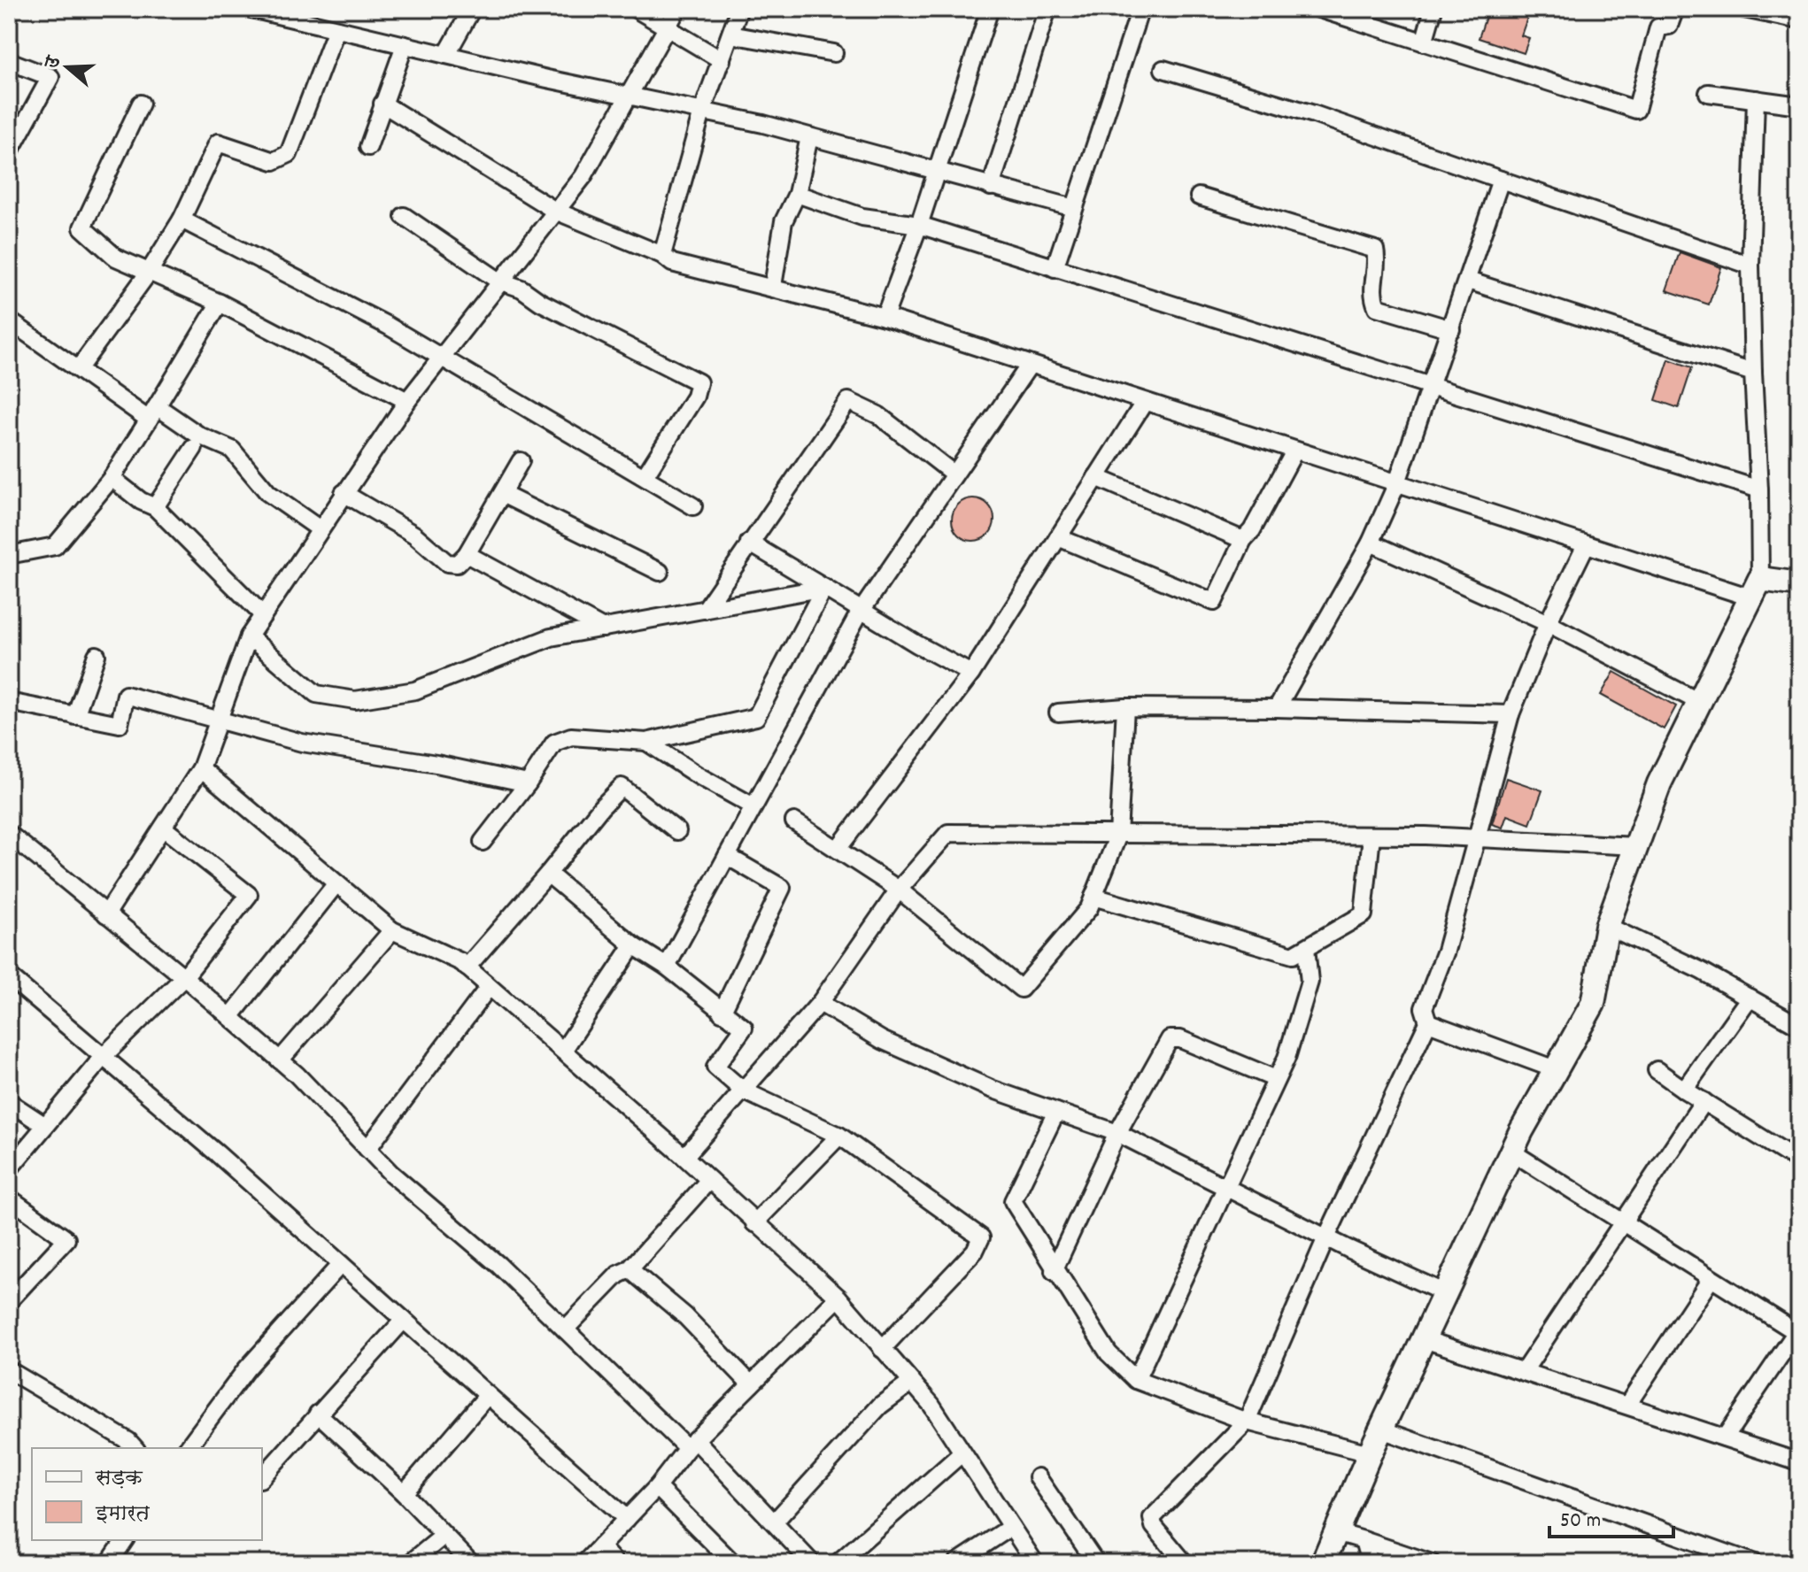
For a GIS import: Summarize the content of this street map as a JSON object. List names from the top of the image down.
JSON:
{
  "legend": ["सड़क", "इमारत"],
  "scale_bar": "50 m",
  "north": "left"
}
